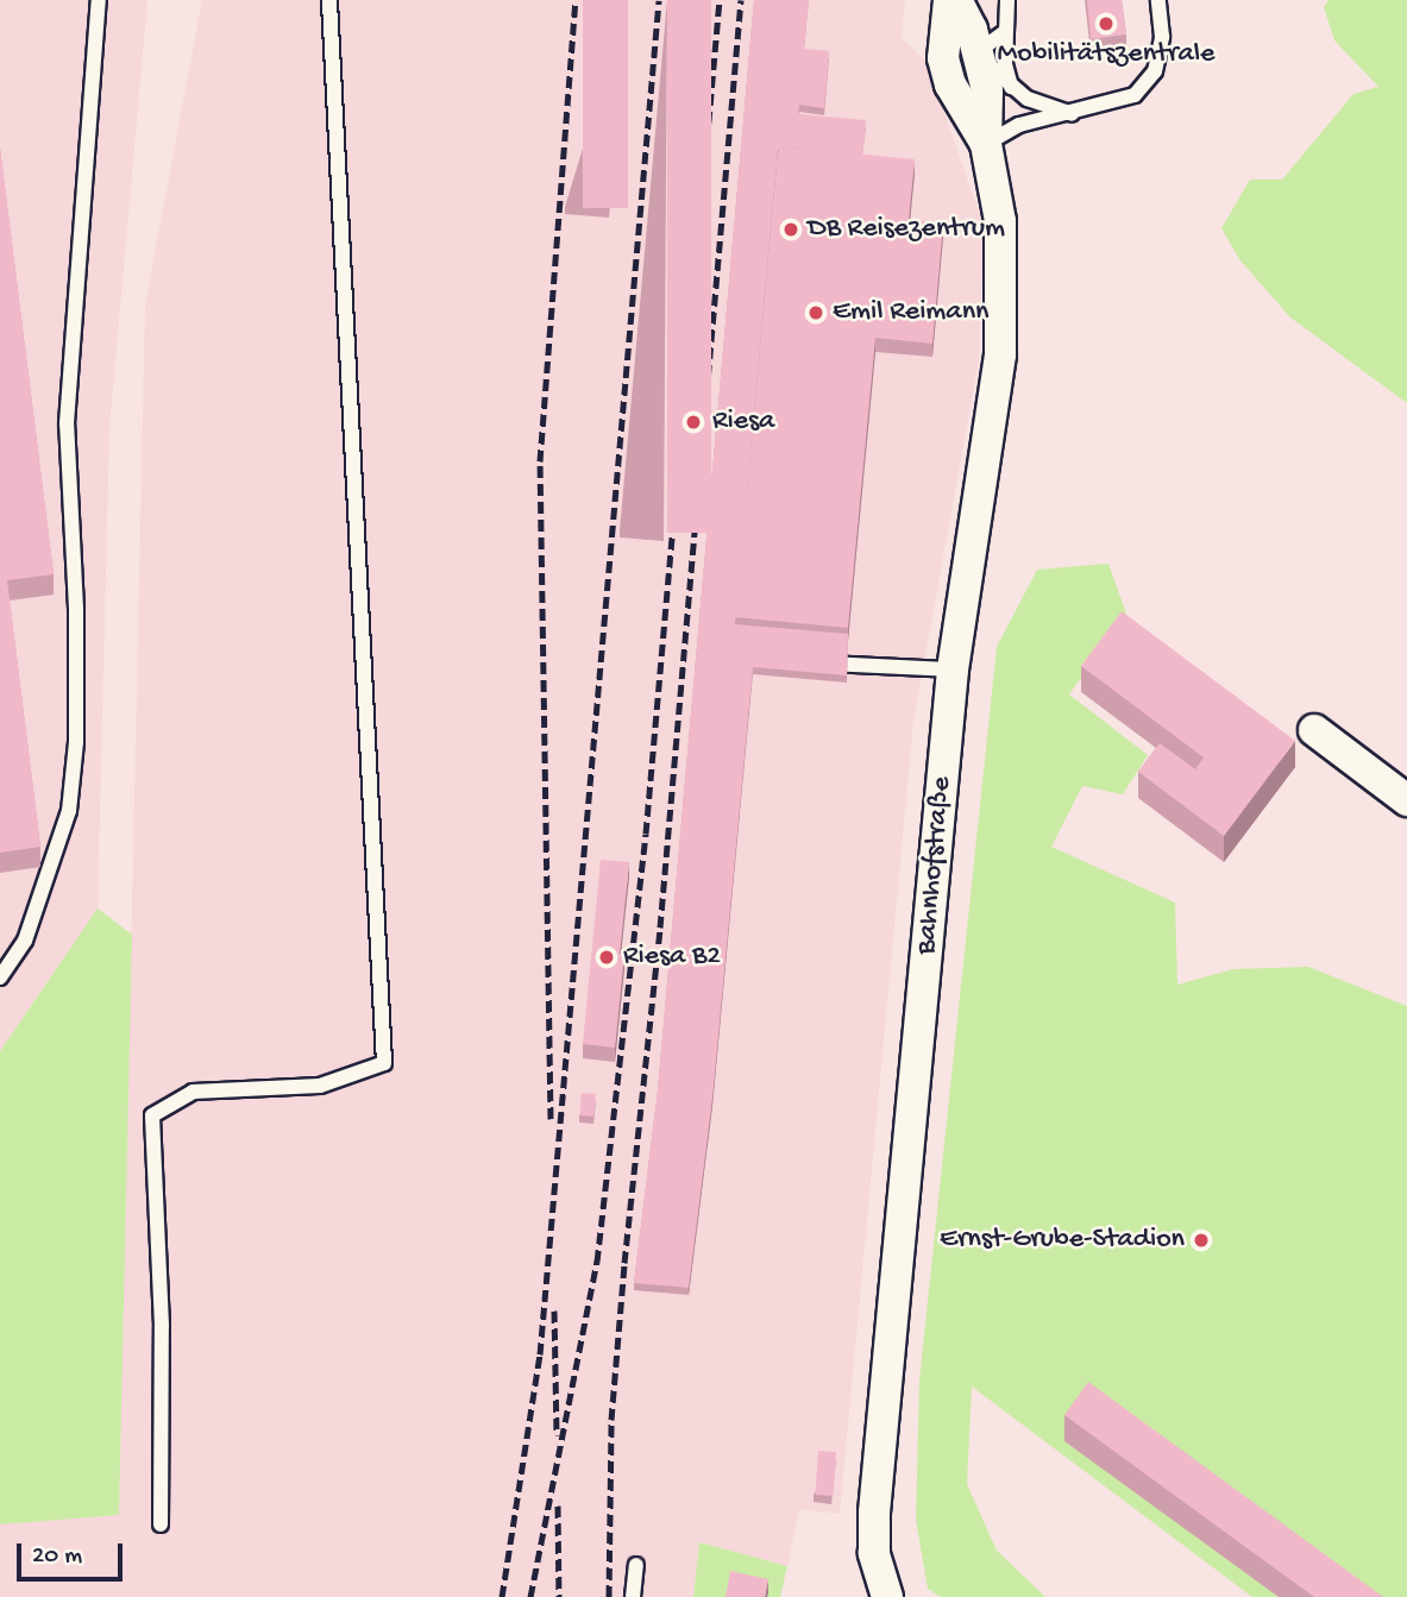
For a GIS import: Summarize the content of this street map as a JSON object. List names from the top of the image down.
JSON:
{
  "streets": {
    "street": ["Bahnhofstraße"]
  },
  "places": [
    "Mobilitätszentrale",
    "DB Reisezentrum",
    "Emil Reimann",
    "Riesa",
    "Riesa B2",
    "Ernst-Grube-Stadion"
  ],
  "scale_bar": "20 m"
}
